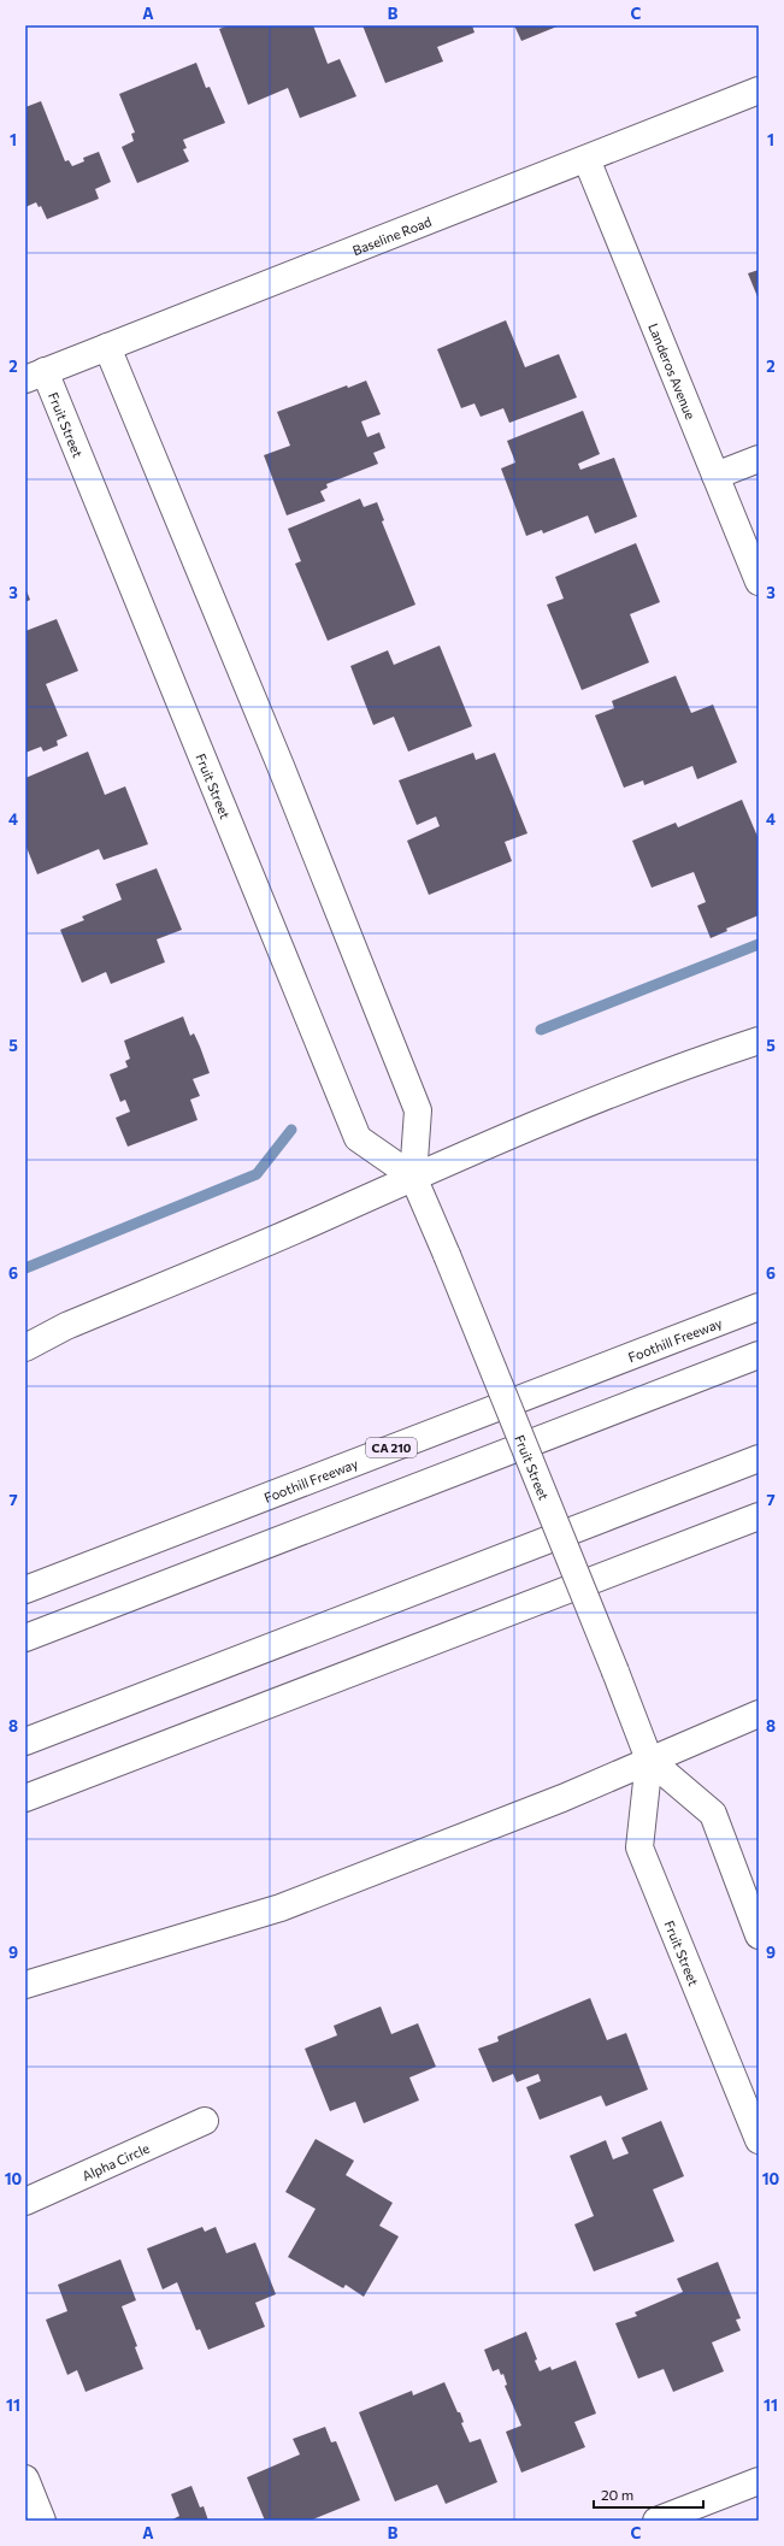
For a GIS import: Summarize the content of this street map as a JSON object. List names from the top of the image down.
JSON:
{
  "streets": {
    "main road": [
      "Baseline Road",
      "Landeros Avenue",
      "Fruit Street",
      "Foothill Freeway",
      "CA 210",
      "Alpha Circle"
    ]
  },
  "crossings": [
    ["Baseline Road", "Landeros Avenue"],
    ["Baseline Road", "Fruit Street"]
  ],
  "scale_bar": "20 m",
  "grid": {
    "columns": ["A", "B", "C"],
    "rows": [
      "1",
      "2",
      "3",
      "4",
      "5",
      "6",
      "7",
      "8",
      "9",
      "10",
      "11"
    ]
  }
}
